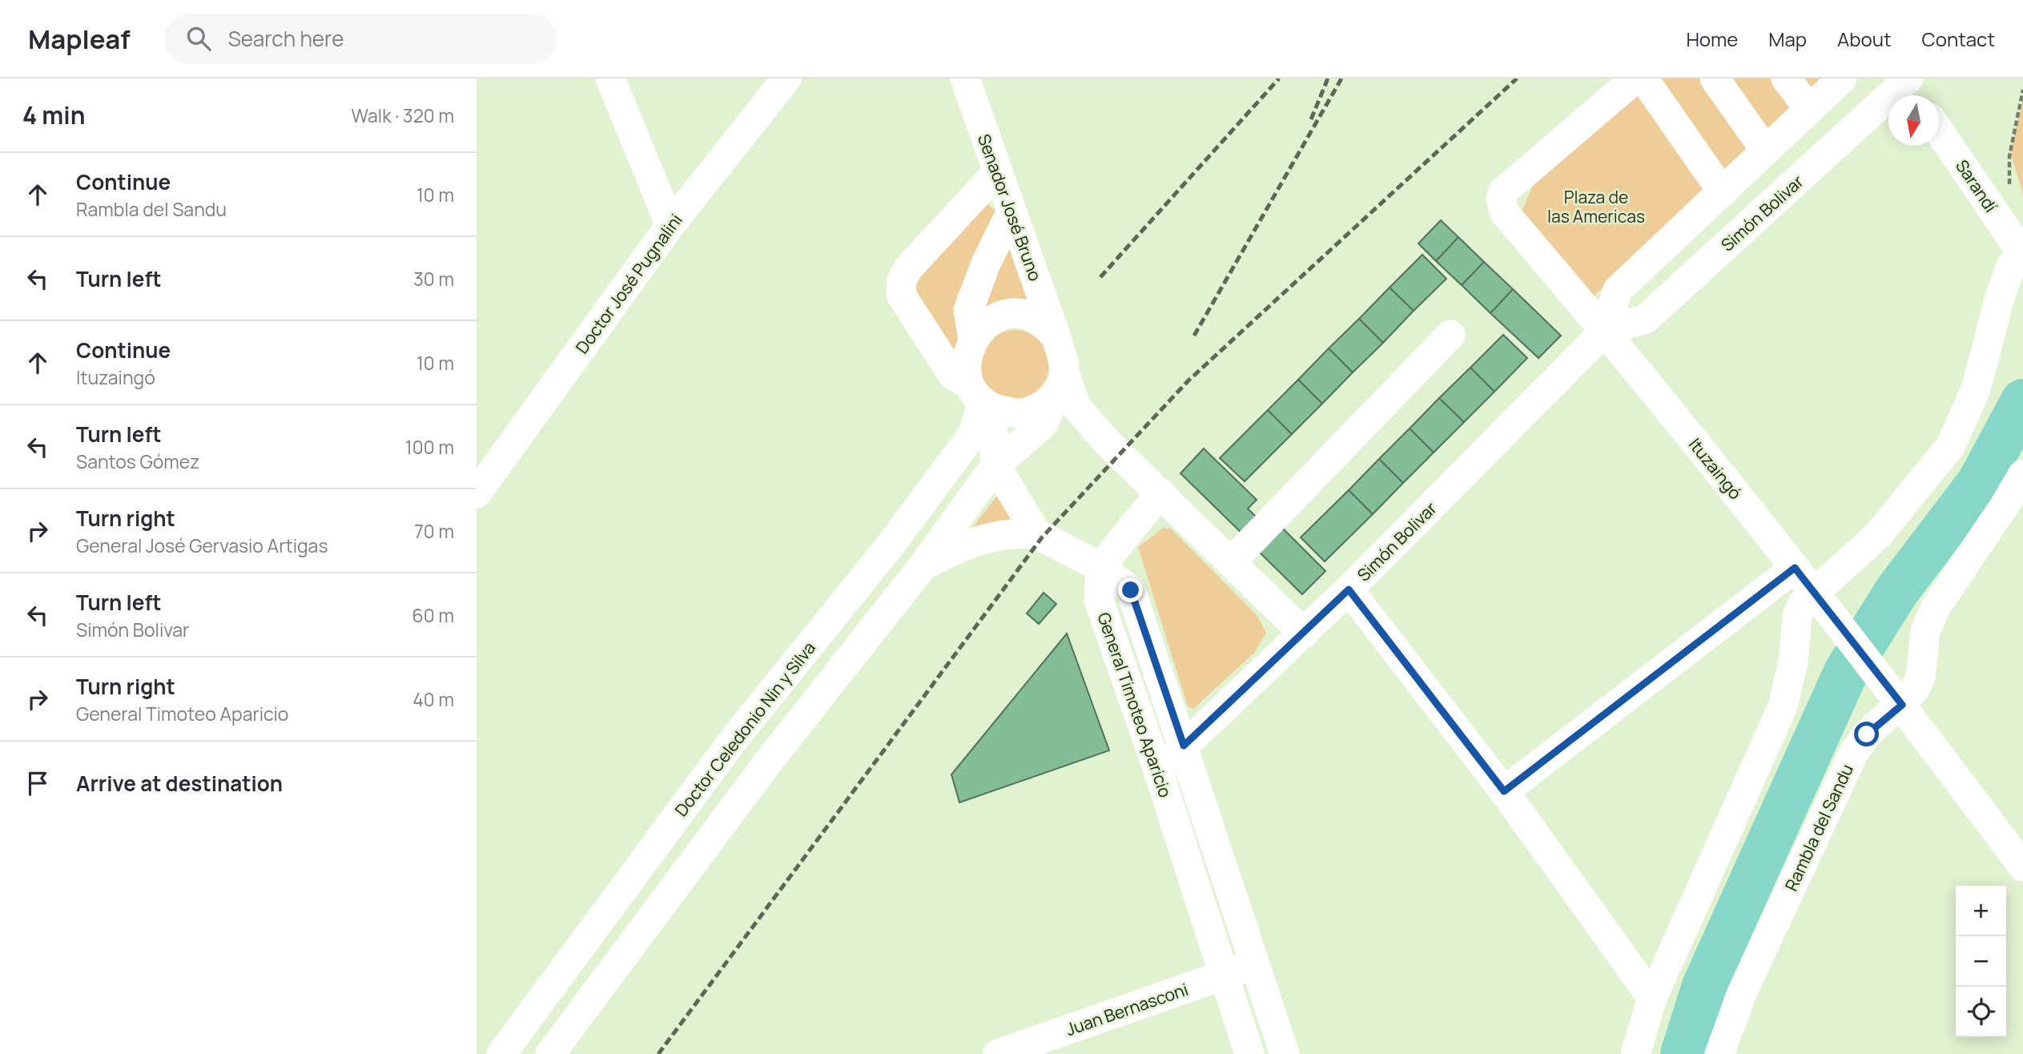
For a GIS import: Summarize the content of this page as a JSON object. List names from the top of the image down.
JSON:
{
  "streets": {
    "street": [
      "Sarandí",
      "Senador José Bruno",
      "Simón Bolivar",
      "Doctor José Pugnalini",
      "Ituzaingó",
      "General Timoteo Aparicio",
      "Doctor Celedonio Nin y Silva",
      "Rambla del Sandu",
      "Juan Bernasconi"
    ]
  },
  "crossings": [
    ["Senador José Bruno", "Doctor Celedonio Nin y Silva"],
    ["Simón Bolivar", "Ituzaingó"],
    ["Simón Bolivar", "General Timoteo Aparicio"],
    ["Ituzaingó", "Rambla del Sandu"],
    ["General Timoteo Aparicio", "Juan Bernasconi"]
  ],
  "parks": ["Plaza de las Americas"],
  "north": "bottom",
  "page": {
    "header": "Mapleaf",
    "search": "Search here",
    "nav": [
      "Home",
      "Map",
      "About",
      "Contact"
    ],
    "heading": ["4 min", "Walk · 320 m"],
    "list": [
      ["Continue", "Rambla del Sandu", "10 m"],
      ["Turn left", "30 m"],
      ["Continue", "Ituzaingó", "10 m"],
      ["Turn left", "Santos Gómez", "100 m"],
      ["Turn right", "General José Gervasio Artigas", "70 m"],
      ["Turn left", "Simón Bolivar", "60 m"],
      ["Turn right", "General Timoteo Aparicio", "40 m"],
      "Arrive at destination"
    ],
    "map_buttons": ["+", "−"]
  }
}
